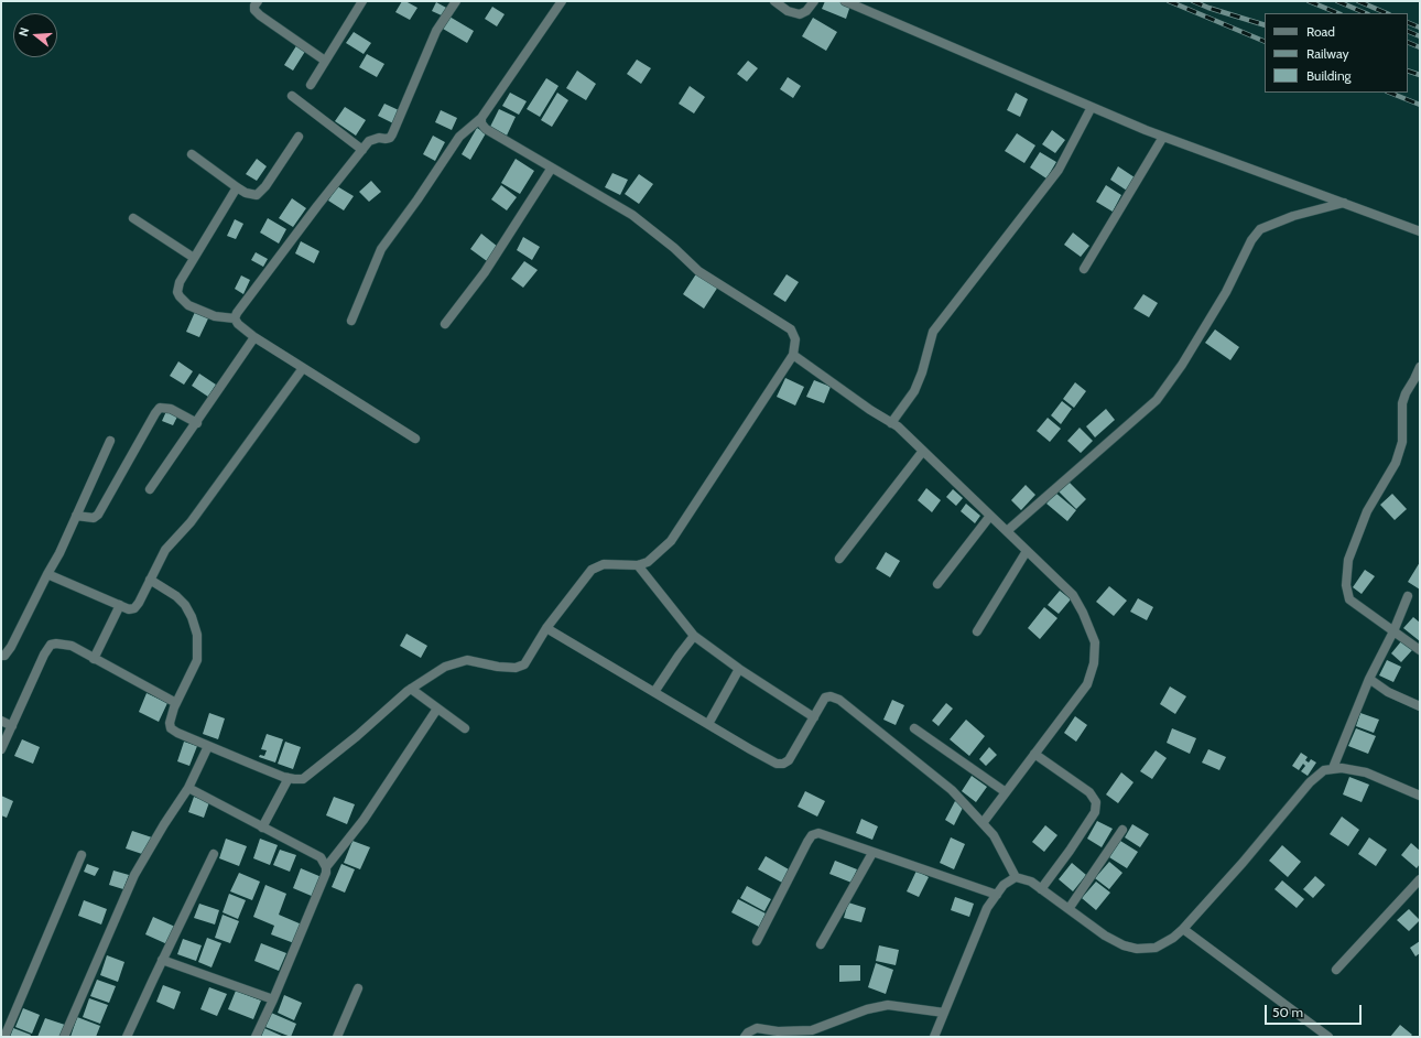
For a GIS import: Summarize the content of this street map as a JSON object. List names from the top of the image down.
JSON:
{
  "legend": ["Road", "Railway", "Building"],
  "scale_bar": "50 m",
  "north": "left"
}
